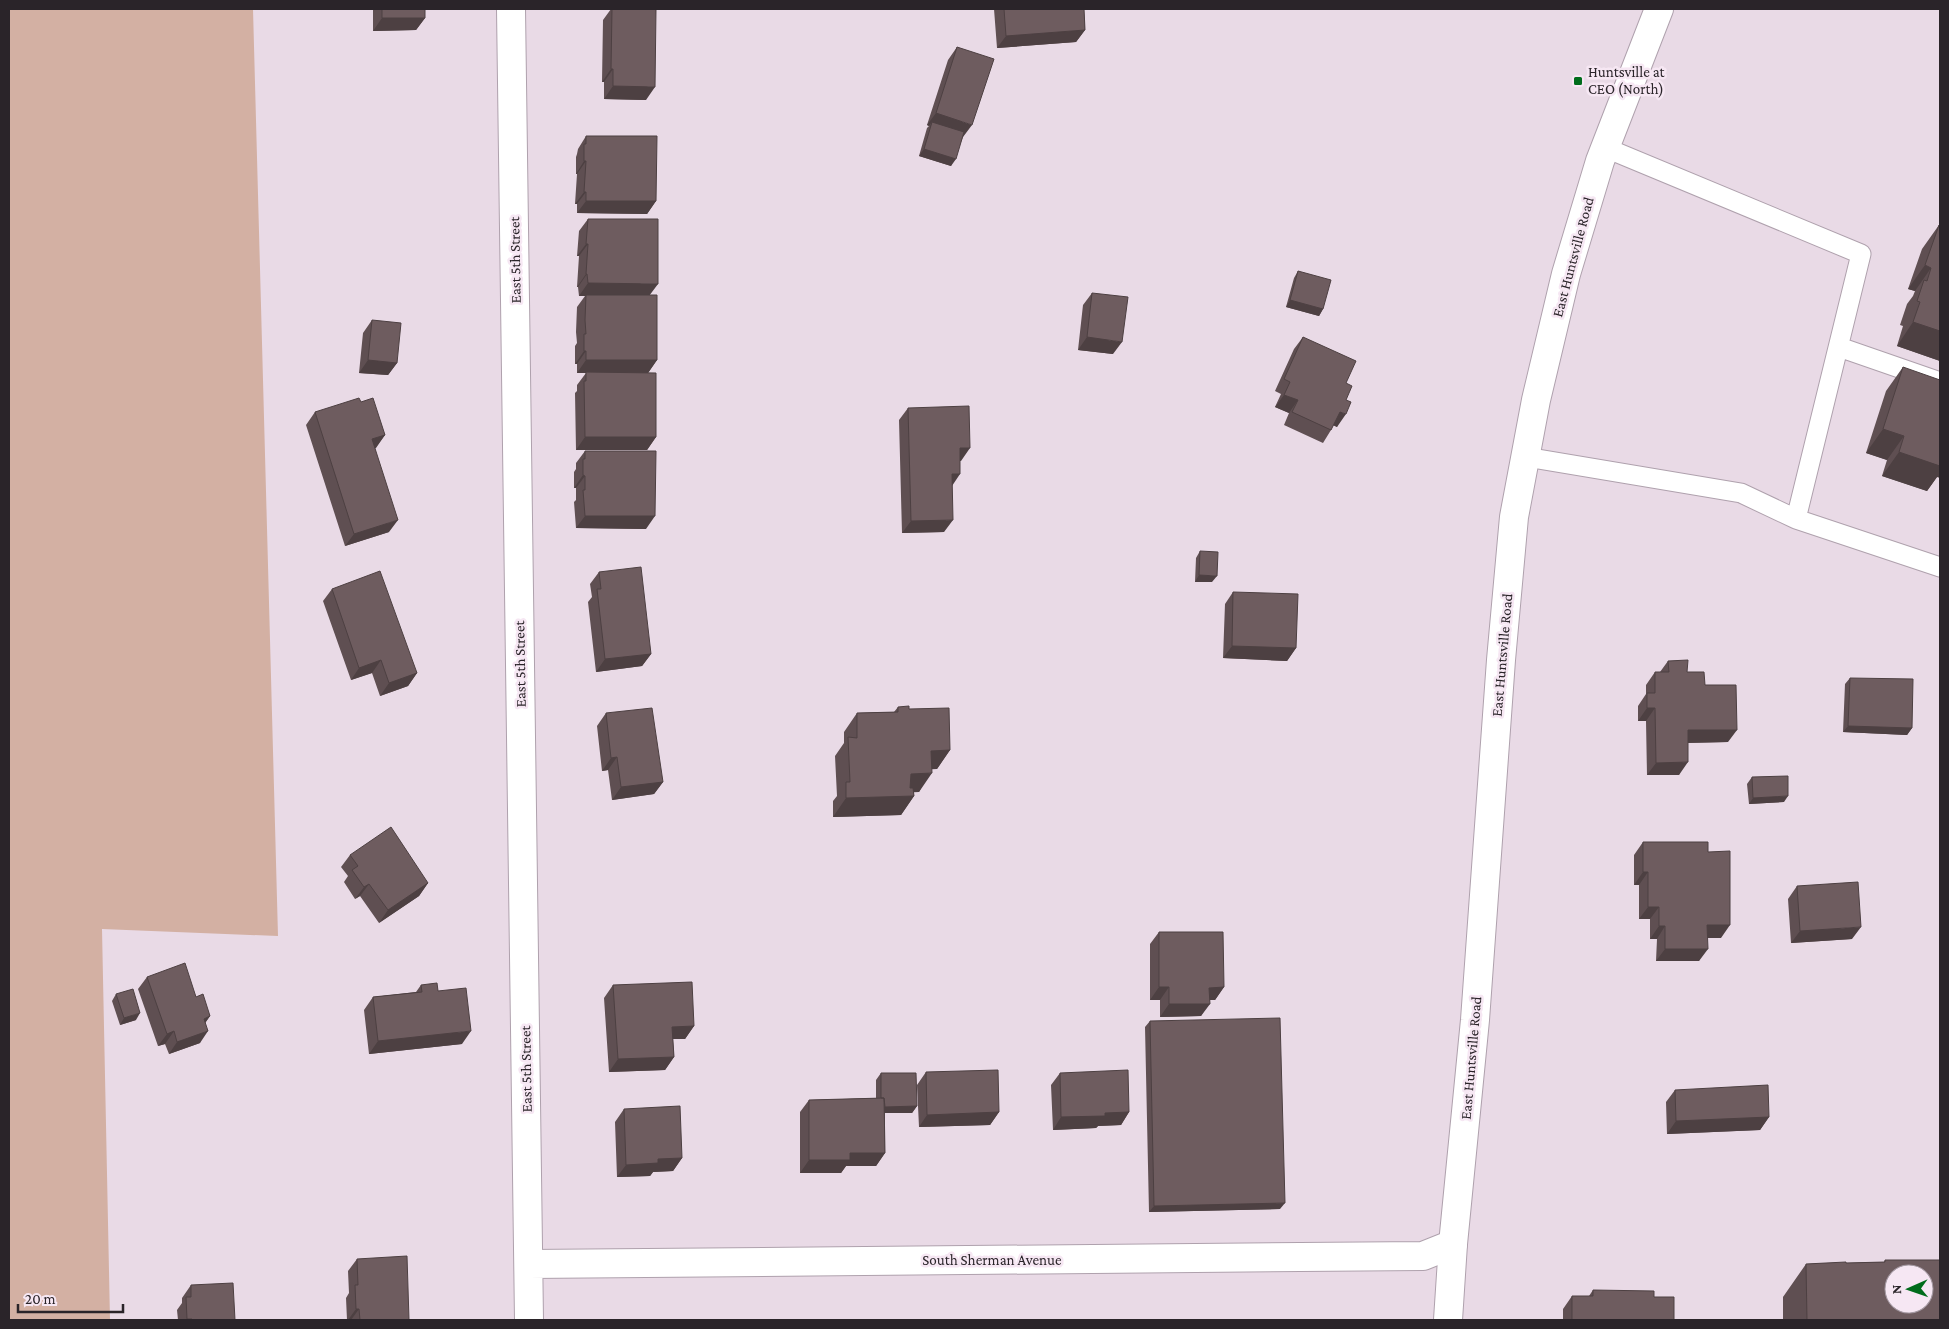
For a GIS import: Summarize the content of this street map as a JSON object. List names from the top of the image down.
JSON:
{
  "streets": {
    "street": ["East Huntsville Road", "East 5th Street", "South Sherman Avenue"]
  },
  "crossings": [
    ["East Huntsville Road", "South Sherman Avenue"],
    ["East 5th Street", "South Sherman Avenue"]
  ],
  "places": {
    "transit": ["Huntsville at CEO (North)"]
  },
  "scale_bar": "20 m",
  "north": "left"
}
